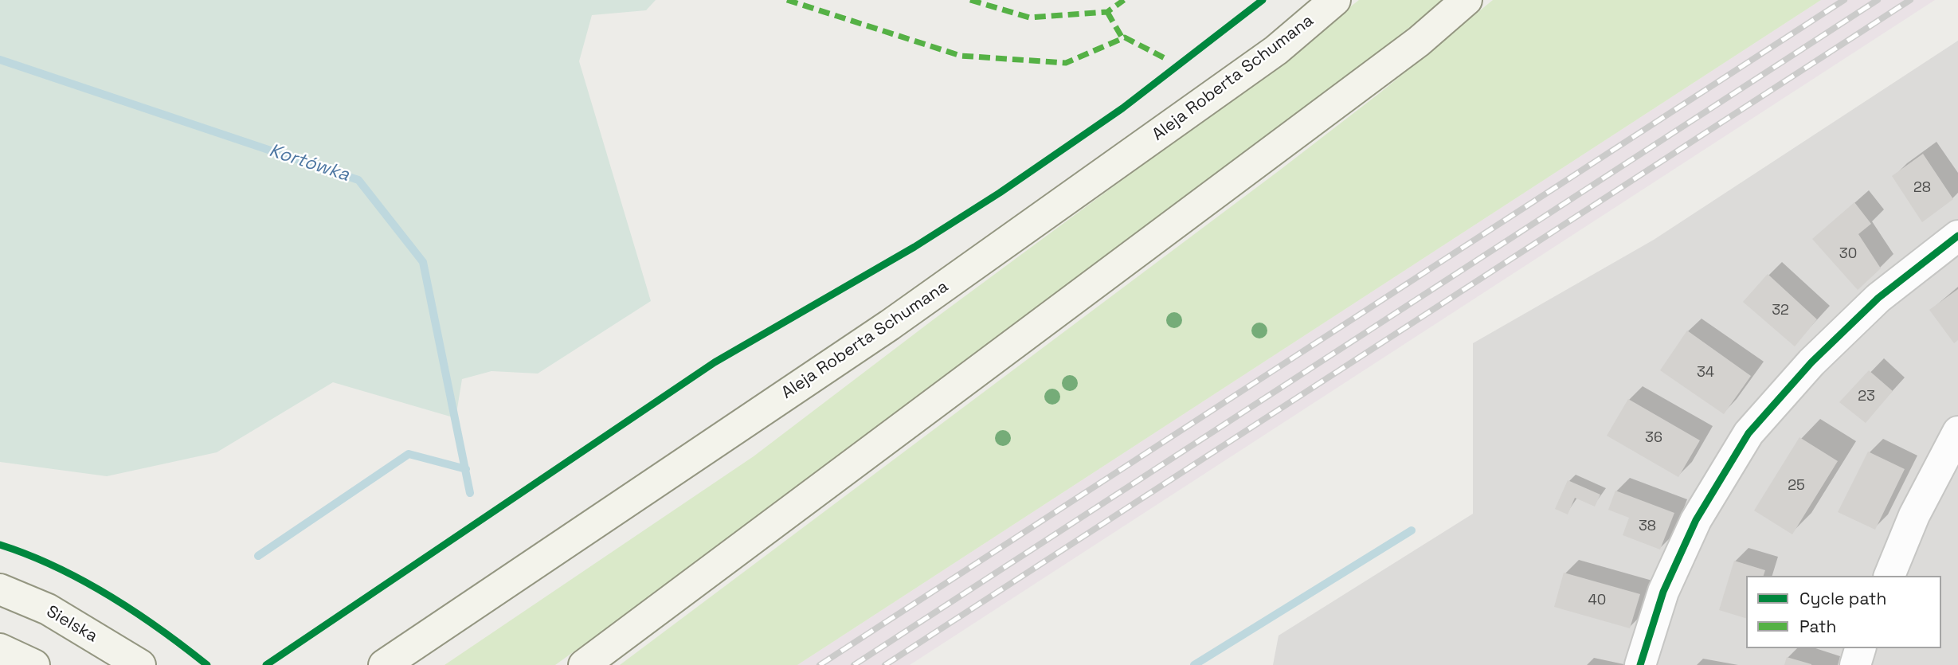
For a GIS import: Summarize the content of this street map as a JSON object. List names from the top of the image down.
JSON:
{
  "streets": {
    "main road": ["Aleja Roberta Schumana", "Sielska"]
  },
  "water": ["Kortówka"],
  "house_numbers": [
    "28",
    "30",
    "32",
    "34",
    "23",
    "36",
    "25",
    "38",
    "40"
  ],
  "legend": ["Cycle path", "Path"]
}
